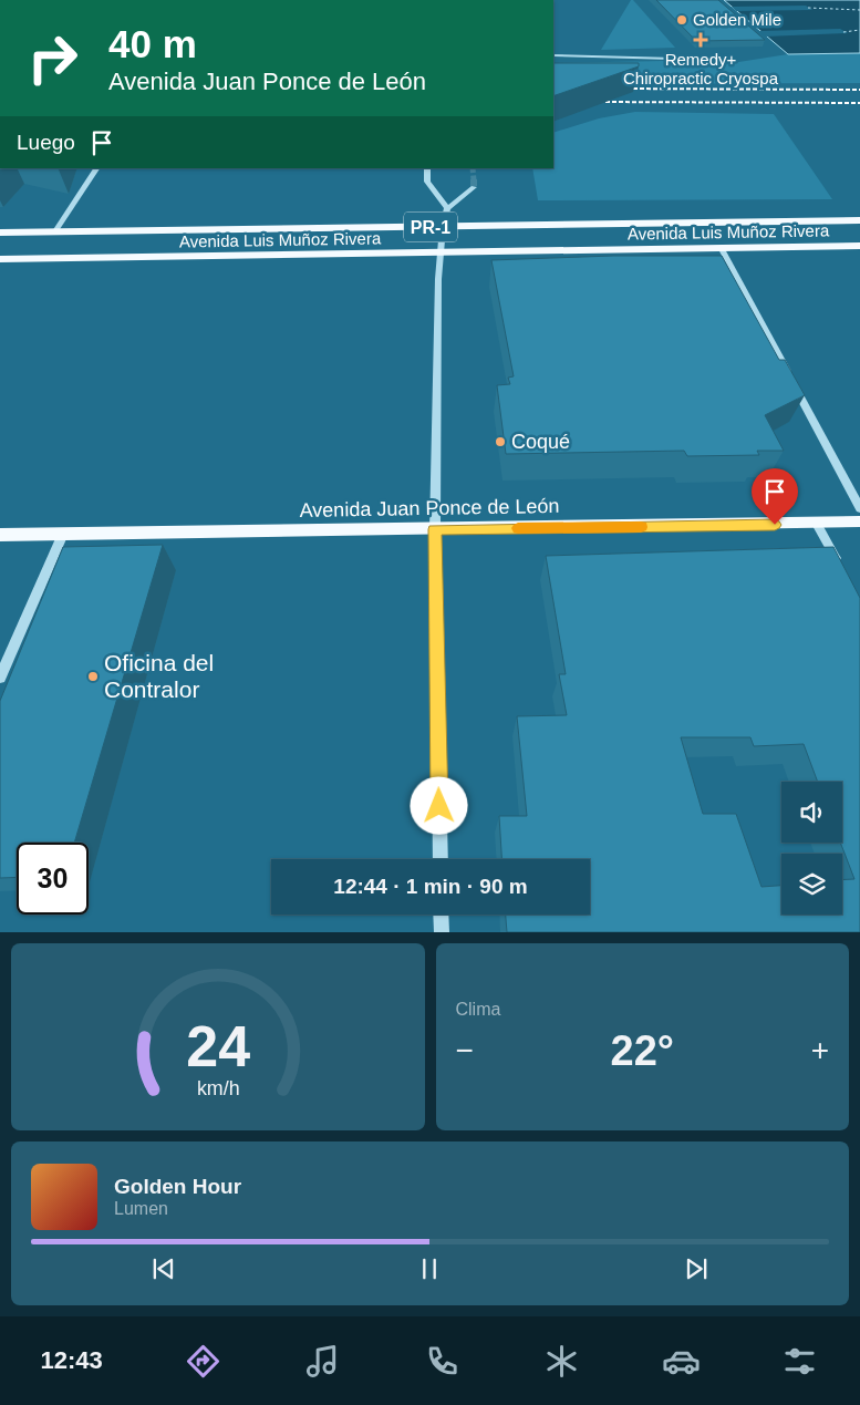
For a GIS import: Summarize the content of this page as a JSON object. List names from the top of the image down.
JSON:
{
  "streets": {
    "main road": ["PR-1", "Avenida Luis Muñoz Rivera", "Avenida Juan Ponce de León"]
  },
  "places": {
    "other": ["Golden Mile", "Coqué", "Oficina del Contralor"],
    "health": ["Remedy+ Chiropractic Cryospa"]
  },
  "page": {
    "turn": ["40 m", "Avenida Juan Ponce de León"],
    "then": "Luego",
    "limit": "30",
    "trip": "12:44 · 1 min · 90 m",
    "tile": "Clima",
    "heat": ["−", "22°", "+"],
    "song": ["Golden Hour", "Lumen"],
    "tabs": "12:43",
    "gauge": ["24", "km/h"]
  }
}
